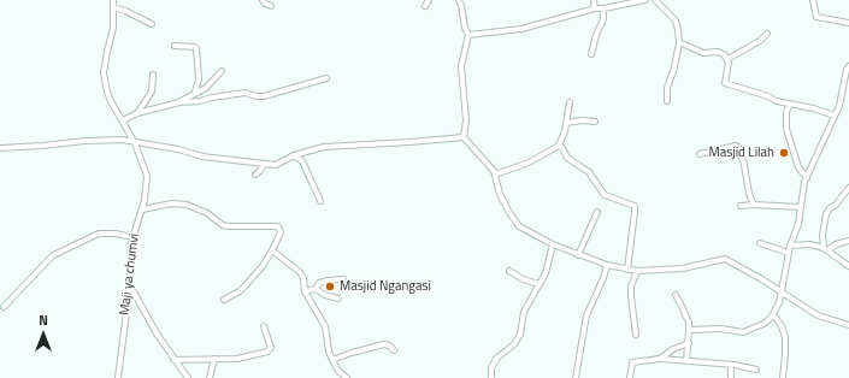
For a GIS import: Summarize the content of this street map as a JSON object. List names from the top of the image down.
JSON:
{
  "streets": {
    "street": ["Maji ya chumvi"]
  },
  "places": ["Masjid Lilah", "Masjid Ngangasi"],
  "north": "top"
}
